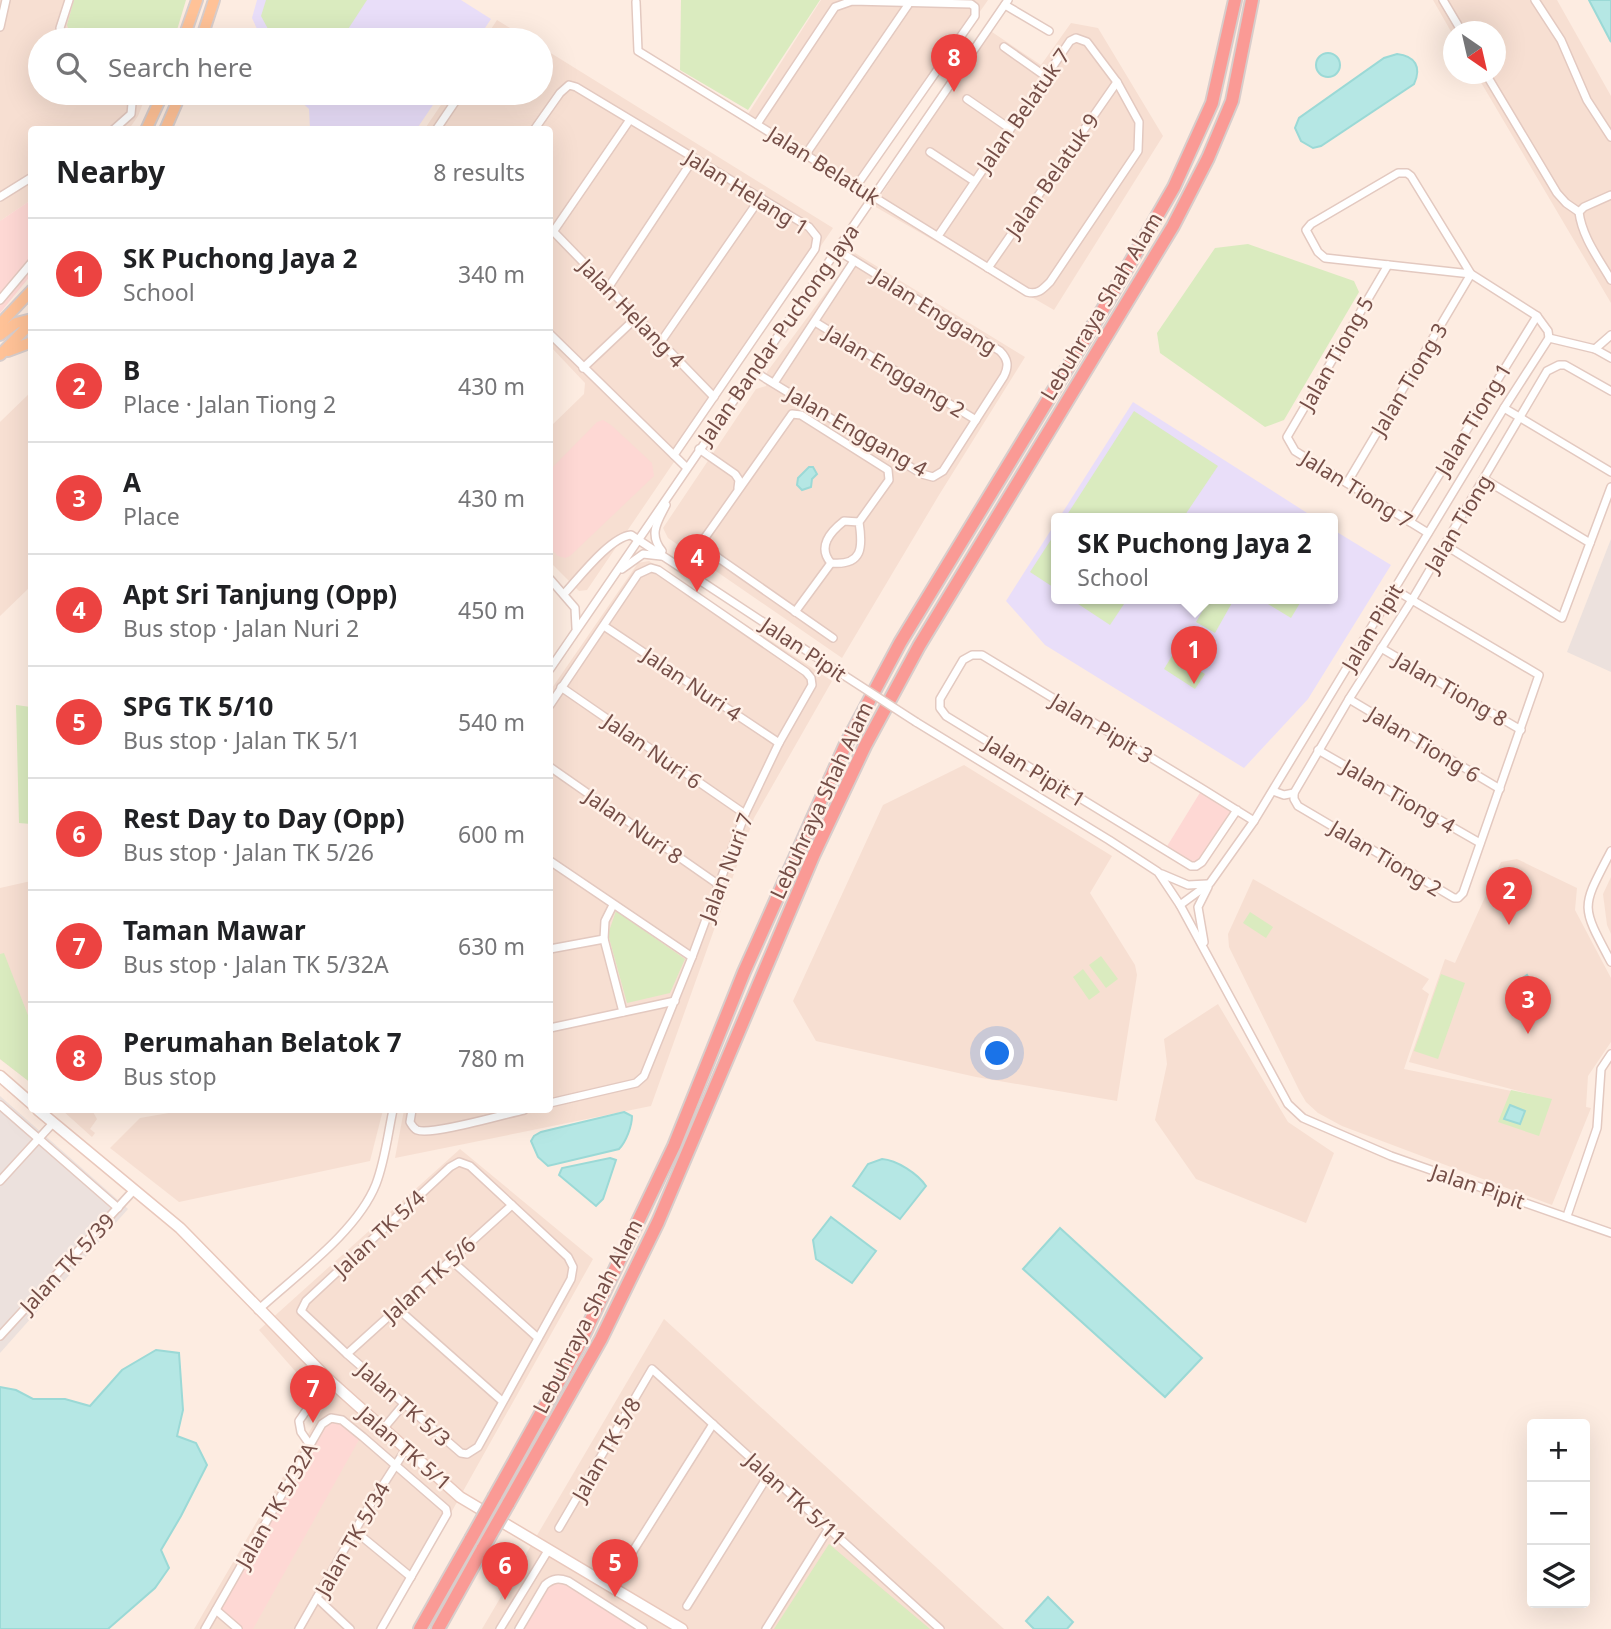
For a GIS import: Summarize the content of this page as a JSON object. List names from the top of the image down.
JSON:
{
  "streets": {
    "highway": ["Lebuhraya Shah Alam"],
    "street": [
      "Jalan Belatuk 7",
      "Jalan Belatuk",
      "Jalan Belatuk 9",
      "Jalan Helang 1",
      "Jalan Enggang",
      "Jalan Helang 4",
      "Jalan Bandar Puchong Jaya",
      "Jalan Tiong 5",
      "Jalan Enggang 2",
      "Jalan Tiong 3",
      "Jalan Tiong 1",
      "Jalan Enggang 4",
      "Jalan Tiong 7",
      "Jalan Tiong",
      "Jalan Pipit",
      "Jalan Nuri 4",
      "Jalan Tiong 8",
      "Jalan Pipit 3",
      "Jalan Tiong 6",
      "Jalan Nuri 6",
      "Jalan Pipit 1",
      "Jalan Tiong 4",
      "Jalan Nuri 8",
      "Jalan Tiong 2",
      "Jalan Nuri 7",
      "Jalan TK 5/4",
      "Jalan TK 5/39",
      "Jalan TK 5/6",
      "Jalan TK 5/3",
      "Jalan TK 5/1",
      "Jalan TK 5/8",
      "Jalan TK 5/11",
      "Jalan TK 5/32A",
      "Jalan TK 5/34"
    ]
  },
  "crossings": [
    ["Jalan Belatuk 7", "Jalan Belatuk"],
    ["Jalan Belatuk 7", "Jalan Belatuk 9"],
    ["Jalan Belatuk", "Jalan Belatuk 9"],
    ["Jalan Belatuk", "Jalan Bandar Puchong Jaya"],
    ["Jalan Helang 1", "Jalan Helang 4"],
    ["Jalan Enggang", "Jalan Bandar Puchong Jaya"],
    ["Jalan Enggang", "Jalan Enggang 2"],
    ["Jalan Enggang", "Jalan Enggang 4"],
    ["Jalan Bandar Puchong Jaya", "Jalan Enggang 4"],
    ["Jalan Bandar Puchong Jaya", "Jalan Pipit"],
    ["Jalan Tiong 5", "Jalan Tiong 7"],
    ["Jalan Enggang 2", "Jalan Enggang 4"],
    ["Jalan Tiong 3", "Jalan Tiong 7"],
    ["Jalan Tiong 1", "Jalan Tiong 7"],
    ["Jalan Tiong 7", "Jalan Pipit"],
    ["Jalan Tiong", "Jalan Tiong 8"],
    ["Jalan Tiong", "Jalan Tiong 6"],
    ["Jalan Tiong", "Jalan Tiong 4"],
    ["Jalan Tiong", "Jalan Tiong 2"],
    ["Jalan Pipit", "Jalan Pipit 3"],
    ["Jalan Nuri 4", "Jalan Nuri 7"],
    ["Jalan Tiong 8", "Jalan Tiong 2"],
    ["Jalan Pipit 3", "Jalan Pipit 1"],
    ["Jalan Tiong 6", "Jalan Tiong 2"],
    ["Jalan Nuri 6", "Jalan Nuri 7"],
    ["Jalan Tiong 4", "Jalan Tiong 2"],
    ["Jalan Nuri 8", "Jalan Nuri 7"],
    ["Jalan TK 5/4", "Jalan TK 5/6"],
    ["Jalan TK 5/4", "Jalan TK 5/3"],
    ["Jalan TK 5/39", "Jalan TK 5/1"],
    ["Jalan TK 5/6", "Jalan TK 5/3"],
    ["Jalan TK 5/1", "Jalan TK 5/34"],
    ["Jalan TK 5/8", "Jalan TK 5/11"],
    ["Jalan TK 5/32A", "Jalan TK 5/34"]
  ],
  "north": "bottom right",
  "page": {
    "search": "Search here",
    "pins": [
      "8",
      "4",
      "1",
      "2",
      "3",
      "7",
      "5",
      "6"
    ],
    "heading": ["Nearby", "8 results"],
    "list": [
      {
        "mark": "1",
        "name": "SK Puchong Jaya 2",
        "note": "School",
        "value": "340 m"
      },
      {
        "mark": "2",
        "name": "B",
        "note": "Place · Jalan Tiong 2",
        "value": "430 m"
      },
      {
        "mark": "3",
        "name": "A",
        "note": "Place",
        "value": "430 m"
      },
      {
        "mark": "4",
        "name": "Apt Sri Tanjung (Opp)",
        "note": "Bus stop · Jalan Nuri 2",
        "value": "450 m"
      },
      {
        "mark": "5",
        "name": "SPG TK 5/10",
        "note": "Bus stop · Jalan TK 5/1",
        "value": "540 m"
      },
      {
        "mark": "6",
        "name": "Rest Day to Day (Opp)",
        "note": "Bus stop · Jalan TK 5/26",
        "value": "600 m"
      },
      {
        "mark": "7",
        "name": "Taman Mawar",
        "note": "Bus stop · Jalan TK 5/32A",
        "value": "630 m"
      },
      {
        "mark": "8",
        "name": "Perumahan Belatok 7",
        "note": "Bus stop",
        "value": "780 m"
      }
    ],
    "popup": ["SK Puchong Jaya 2", "School"],
    "map_buttons": ["+", "−"]
  }
}
